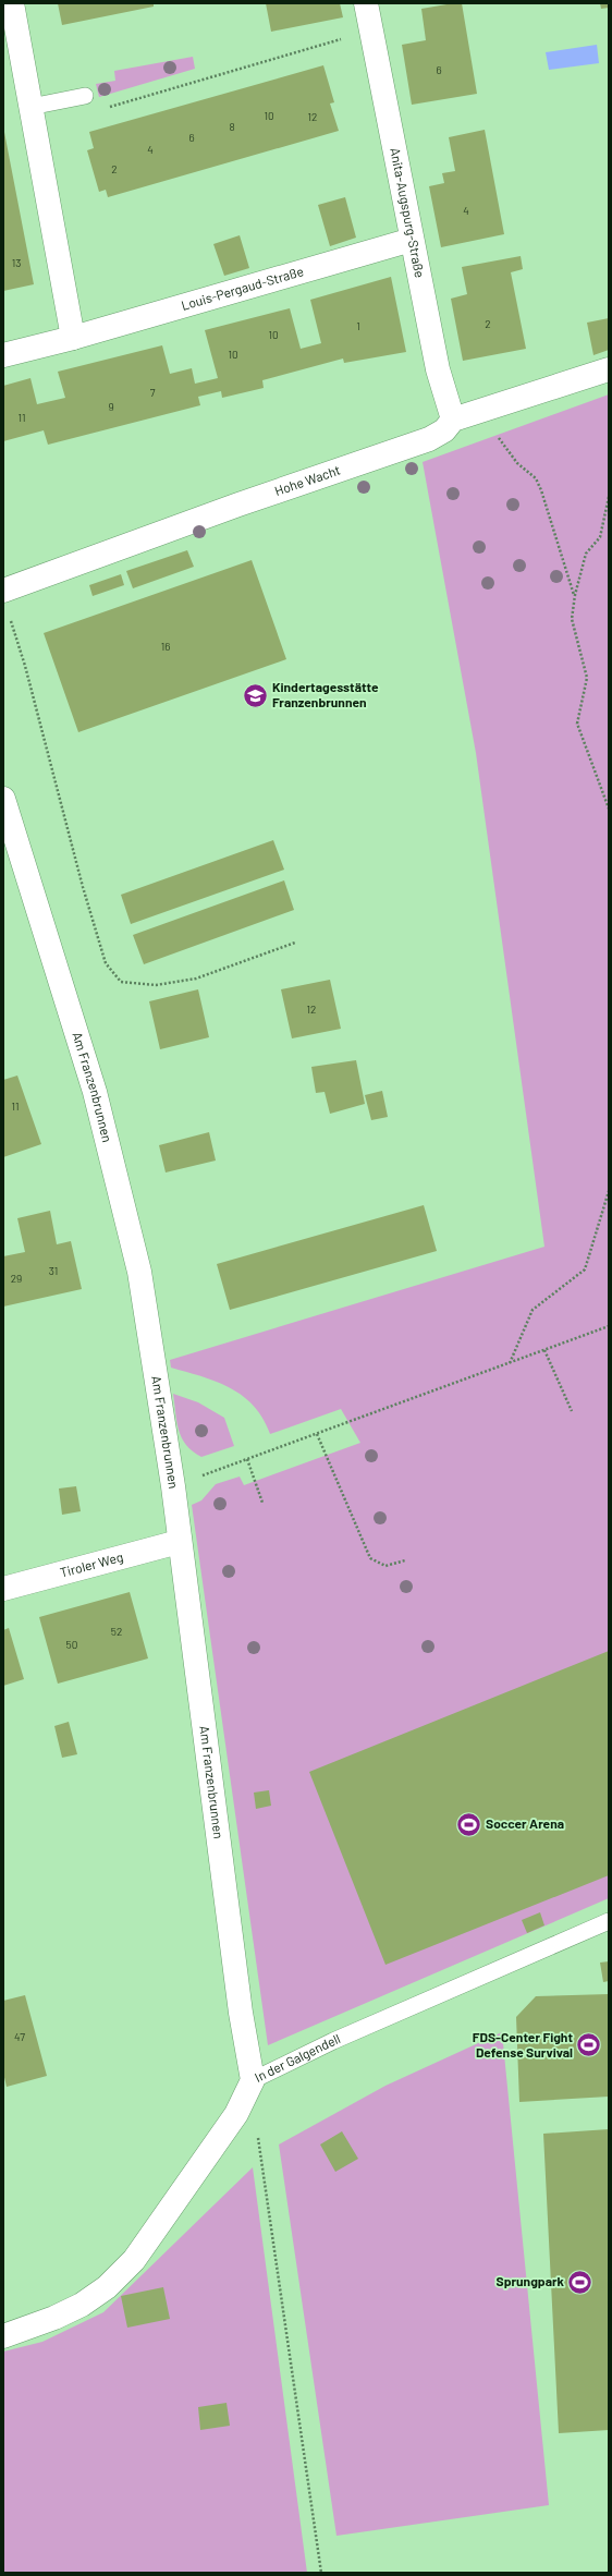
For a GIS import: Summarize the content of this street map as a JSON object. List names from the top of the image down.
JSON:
{
  "streets": {
    "street": [
      "Anita-Augspurg-Straße",
      "Louis-Pergaud-Straße",
      "Hohe Wacht",
      "Am Franzenbrunnen",
      "Tiroler Weg",
      "In der Galgendell"
    ]
  },
  "crossings": [
    ["Anita-Augspurg-Straße", "Louis-Pergaud-Straße"],
    ["Anita-Augspurg-Straße", "Hohe Wacht"],
    ["Am Franzenbrunnen", "Tiroler Weg"],
    ["Am Franzenbrunnen", "In der Galgendell"]
  ],
  "places": {
    "school or university": ["Kindertagesstätte Franzenbrunnen"],
    "sports": ["Soccer Arena", "FDS-Center Fight Defense Survival", "Sprungpark"]
  },
  "house_numbers": [
    "6",
    "10",
    "12",
    "8",
    "6",
    "4",
    "2",
    "4",
    "13",
    "2",
    "1",
    "10",
    "10",
    "7",
    "9",
    "11",
    "16",
    "12",
    "11",
    "31",
    "29",
    "52",
    "50",
    "47"
  ]
}
